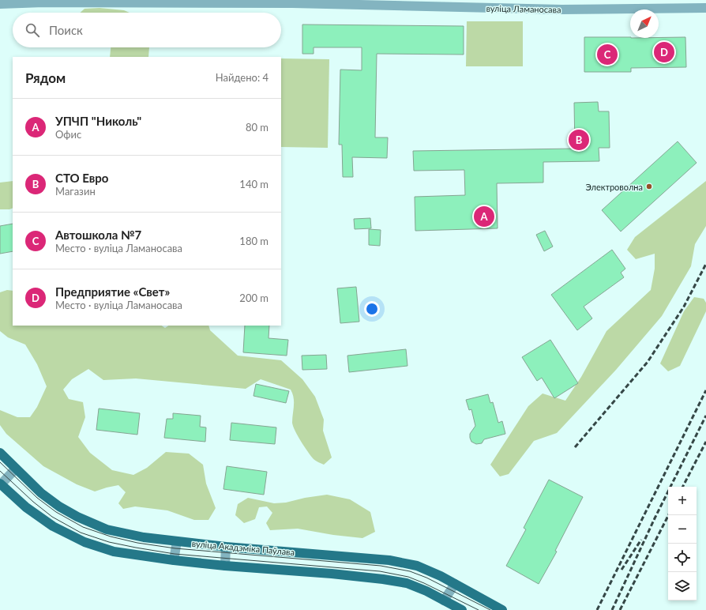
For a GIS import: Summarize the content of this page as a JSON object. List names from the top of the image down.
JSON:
{
  "streets": {
    "main road": ["вуліца Акадэміка Паўлава"],
    "street": ["вуліца Ламаносава"]
  },
  "places": ["Электроволна"],
  "north": "top right",
  "page": {
    "search": "Поиск",
    "pins": [
      "D",
      "C",
      "B",
      "A"
    ],
    "heading": ["Рядом", "Найдено: 4"],
    "list": [
      {
        "mark": "A",
        "name": "УПЧП \"Николь\"",
        "note": "Офис",
        "value": "80 m"
      },
      {
        "mark": "B",
        "name": "СТО Евро",
        "note": "Магазин",
        "value": "140 m"
      },
      {
        "mark": "C",
        "name": "Автошкола №7",
        "note": "Место · вуліца Ламаносава",
        "value": "180 m"
      },
      {
        "mark": "D",
        "name": "Предприятие «Свет»",
        "note": "Место · вуліца Ламаносава",
        "value": "200 m"
      }
    ],
    "map_buttons": ["+", "−"]
  }
}
